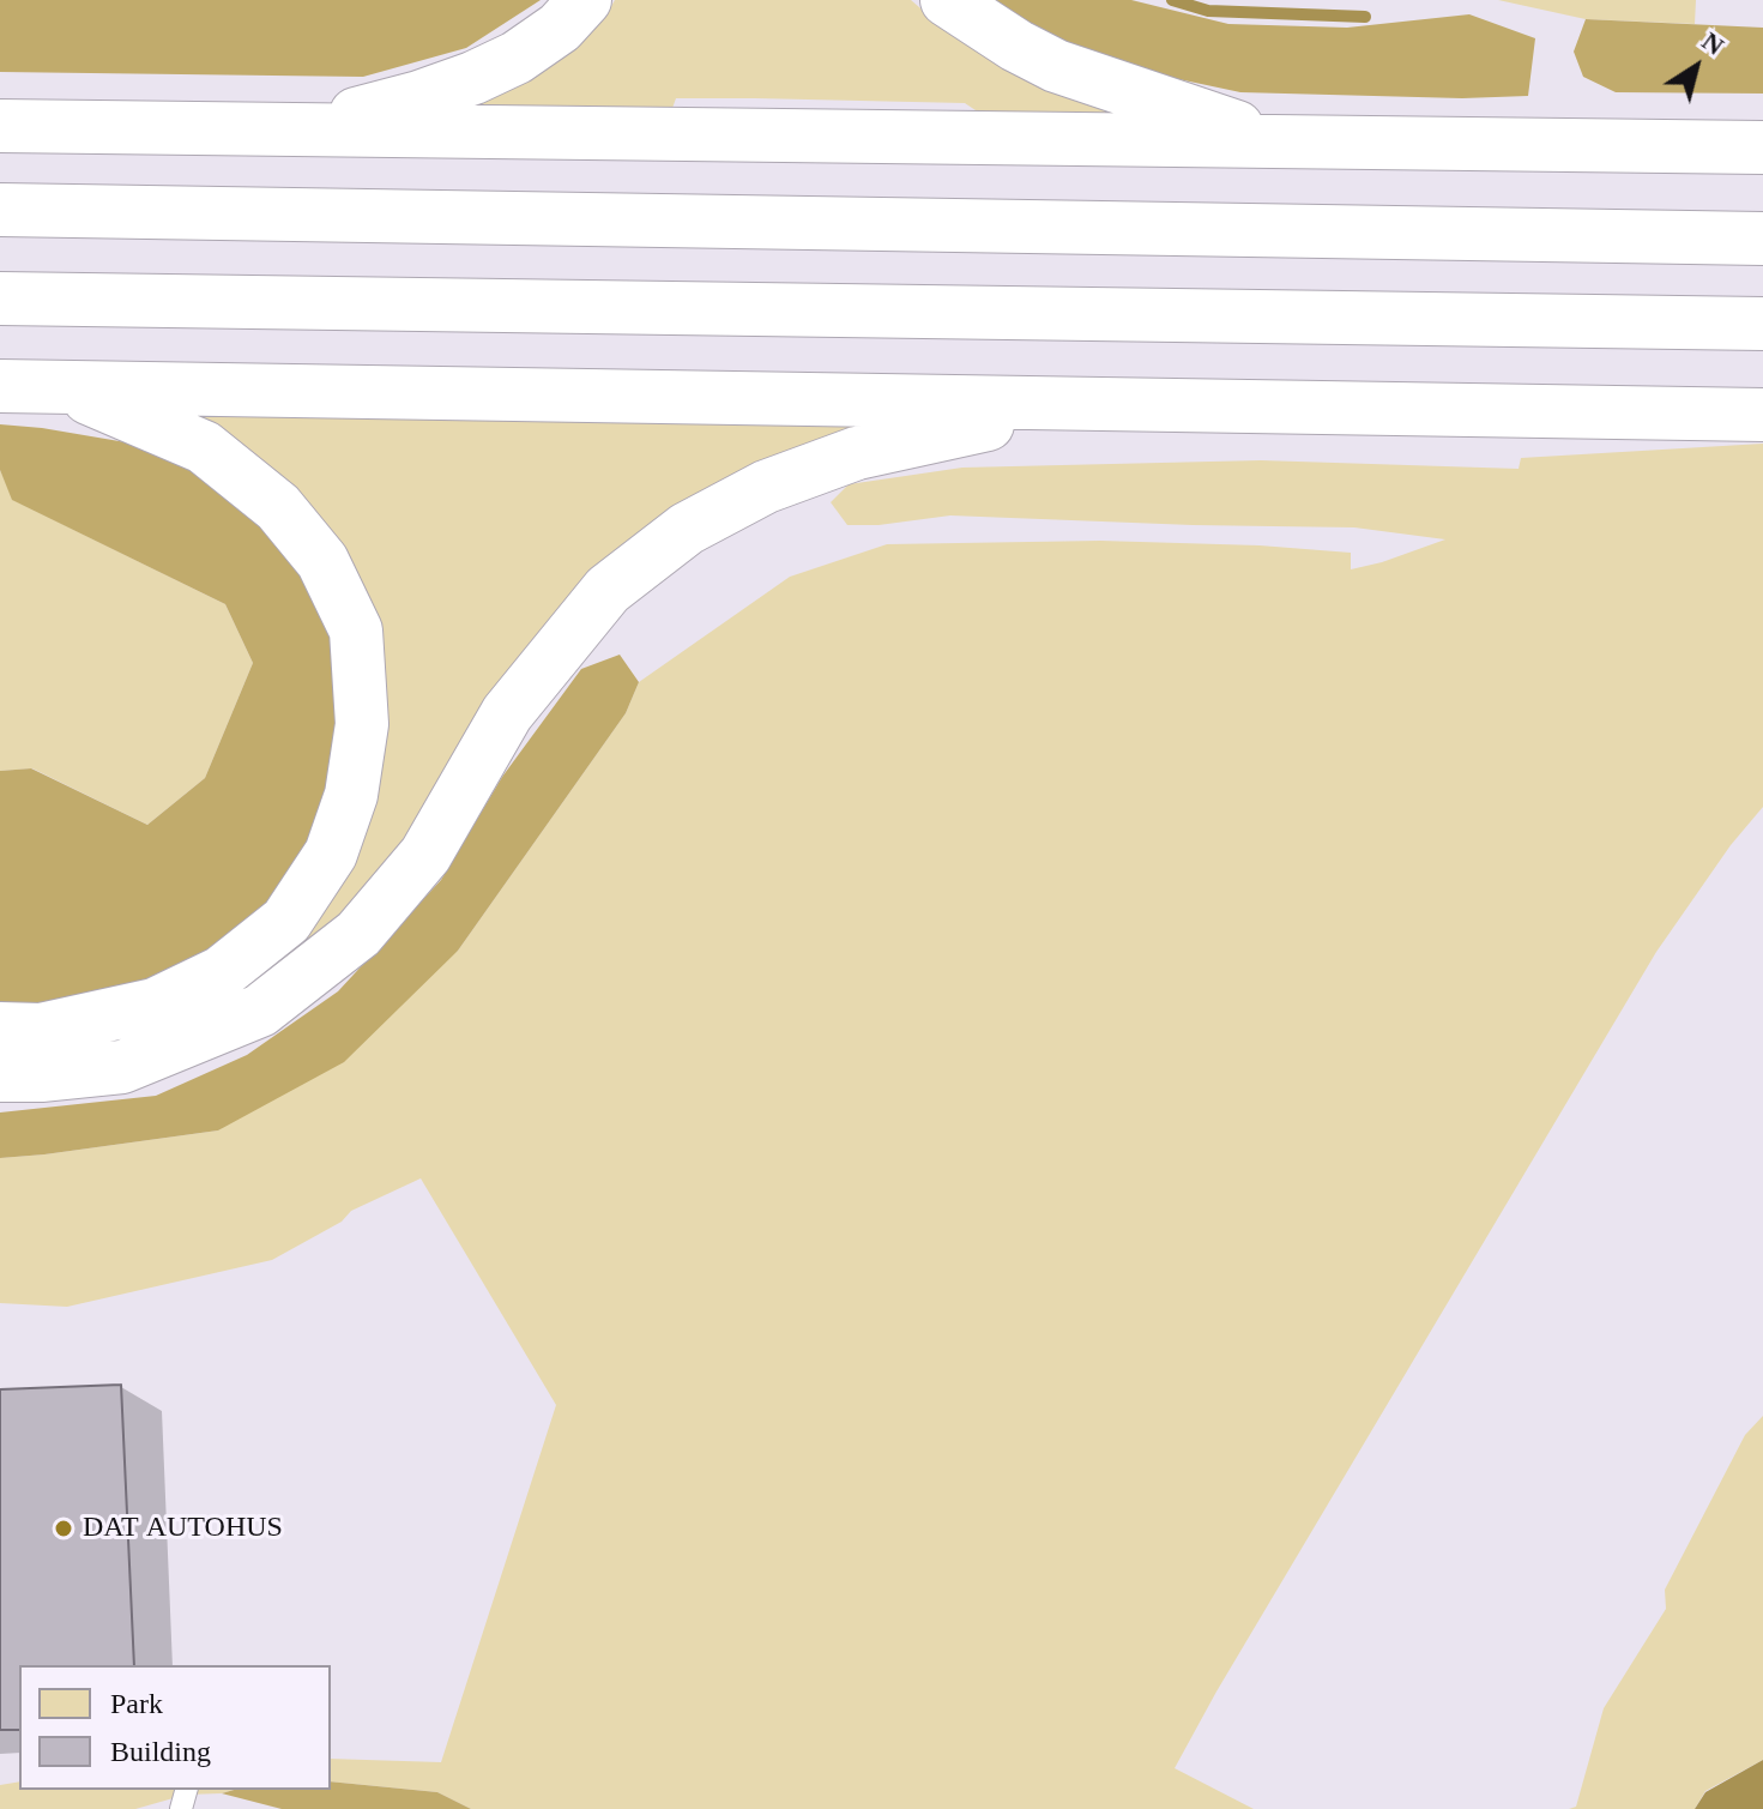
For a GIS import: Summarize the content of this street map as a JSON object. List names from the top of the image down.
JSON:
{
  "places": ["DAT AUTOHUS"],
  "legend": ["Park", "Building"],
  "north": "top right"
}
